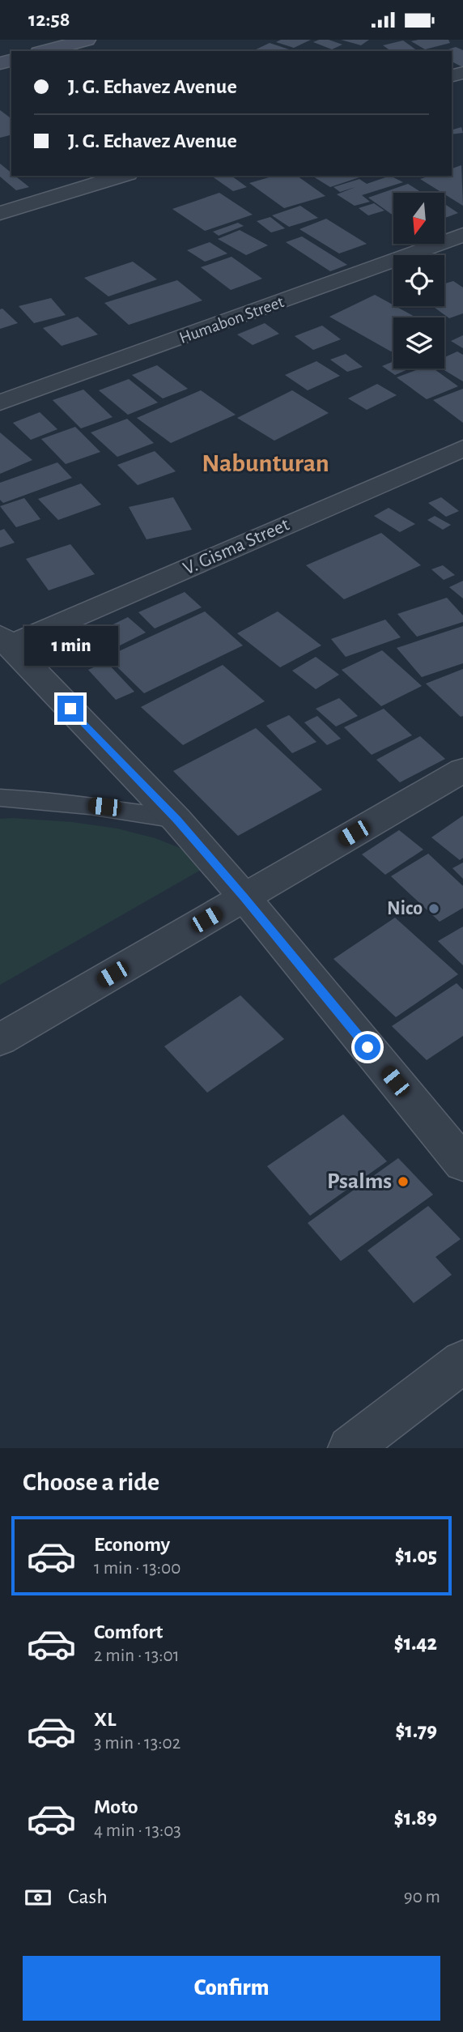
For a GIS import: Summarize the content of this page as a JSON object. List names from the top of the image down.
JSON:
{
  "streets": {
    "street": ["Humabon Street", "V. Gisma Street"]
  },
  "districts": ["Nabunturan"],
  "places": ["Nico", "Psalms"],
  "north": "bottom",
  "page": {
    "status": "12:58",
    "banner": ["J. G. Echavez Avenue", "J. G. Echavez Avenue"],
    "bubble": "1 min",
    "heading": "Choose a ride",
    "list": [
      {
        "name": "Economy",
        "note": "1 min · 13:00",
        "value": "$1.05"
      },
      {
        "name": "Comfort",
        "note": "2 min · 13:01",
        "value": "$1.42"
      },
      {
        "name": "XL",
        "note": "3 min · 13:02",
        "value": "$1.79"
      },
      {
        "name": "Moto",
        "note": "4 min · 13:03",
        "value": "$1.89"
      }
    ],
    "pay": ["Cash", "90 m"],
    "buttons": "Confirm"
  }
}
